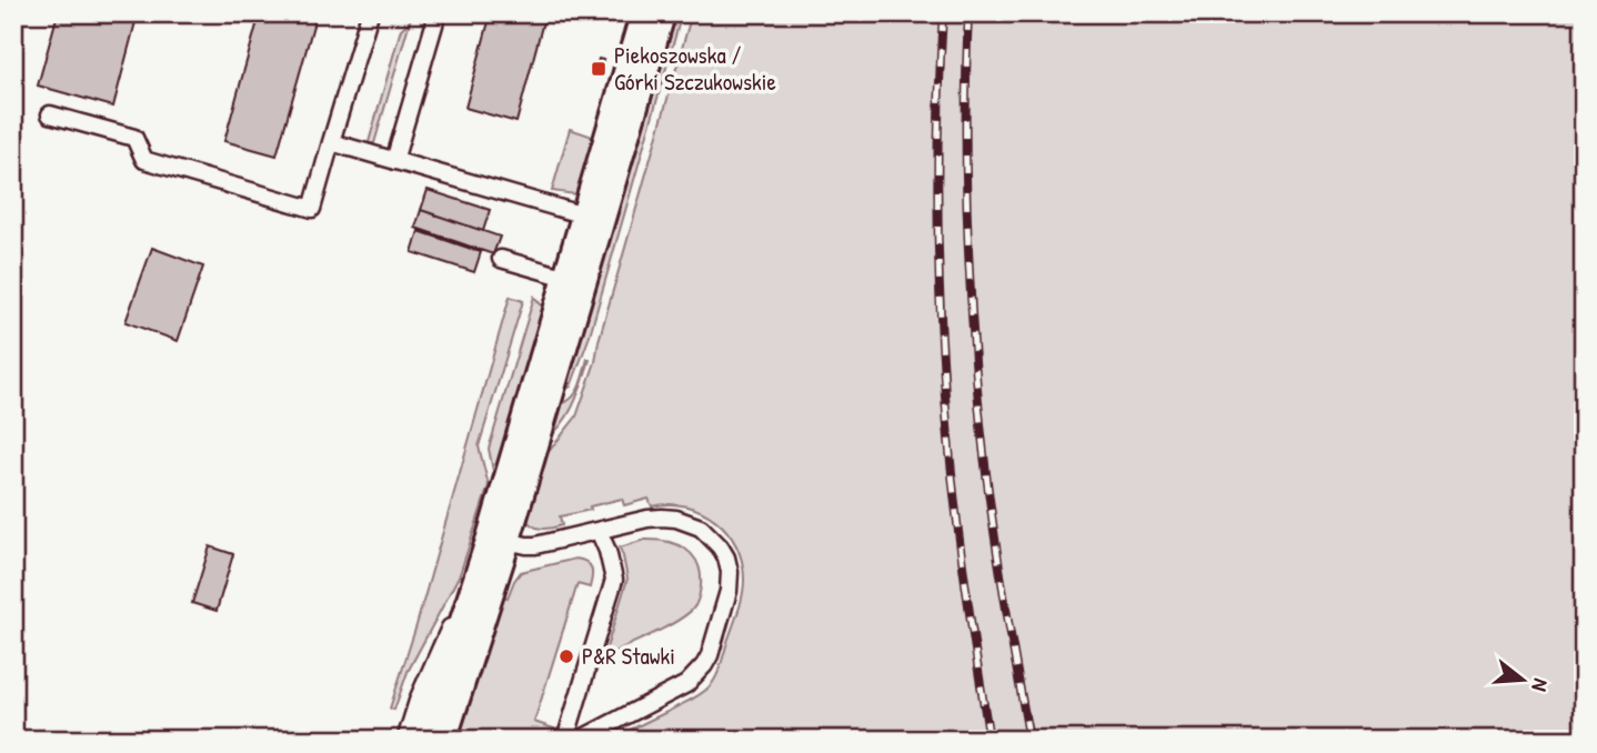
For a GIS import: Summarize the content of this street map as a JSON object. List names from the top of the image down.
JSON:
{
  "places": {
    "transit": ["Piekoszowska / Górki Szczukowskie"],
    "other": ["P&R Stawki"]
  },
  "north": "right"
}
